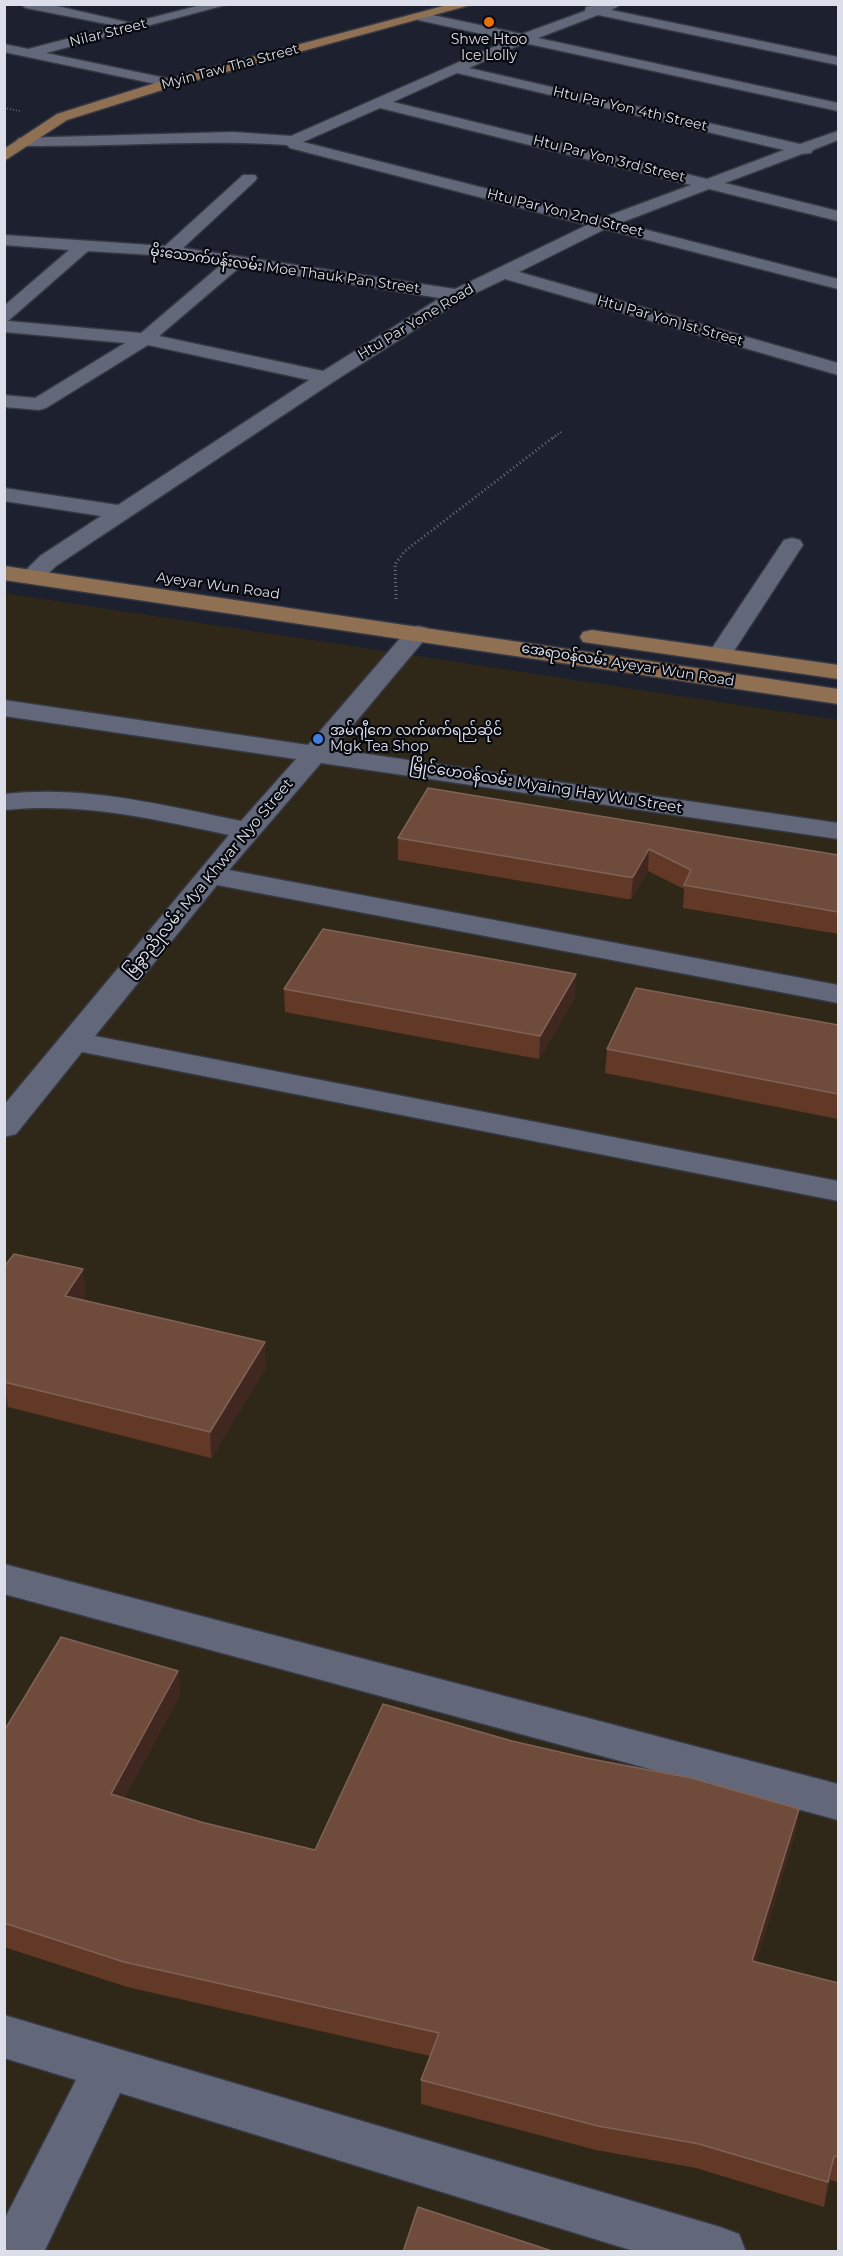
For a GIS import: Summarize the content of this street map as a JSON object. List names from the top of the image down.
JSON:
{
  "streets": {
    "main road": ["Myin Taw Tha Street", "Ayeyar Wun Road", "အေရာဝန်လမ်း Ayeyar Wun Road"],
    "street": [
      "Nilar Street",
      "Htu Par Yon 4th Street",
      "Htu Par Yon 3rd Street",
      "Htu Par Yon 2nd Street",
      "မိုးသောက်ပန်းလမ်း Moe Thauk Pan Street",
      "Htu Par Yon 1st Street",
      "Htu Par Yone Road",
      "မြိုင်ဟေဝန်လမ်း Myaing Hay Wu Street",
      "မြခွာညိုလမ်း Mya Khwar Nyo Street"
    ]
  },
  "crossings": [
    ["Htu Par Yon 4th Street", "Htu Par Yone Road"],
    ["Htu Par Yon 3rd Street", "Htu Par Yone Road"],
    ["Htu Par Yon 2nd Street", "Htu Par Yone Road"],
    ["မိုးသောက်ပန်းလမ်း Moe Thauk Pan Street", "Htu Par Yone Road"],
    ["Htu Par Yon 1st Street", "Htu Par Yone Road"],
    ["Htu Par Yone Road", "Ayeyar Wun Road"],
    ["Ayeyar Wun Road", "အေရာဝန်လမ်း Ayeyar Wun Road"],
    ["Ayeyar Wun Road", "မြခွာညိုလမ်း Mya Khwar Nyo Street"],
    ["အေရာဝန်လမ်း Ayeyar Wun Road", "မြခွာညိုလမ်း Mya Khwar Nyo Street"],
    ["မြိုင်ဟေဝန်လမ်း Myaing Hay Wu Street", "မြခွာညိုလမ်း Mya Khwar Nyo Street"]
  ],
  "places": ["Shwe Htoo Ice Lolly", "အမ်ဂျီကေ လက်ဖက်ရည်ဆိုင် Mgk Tea Shop"]
}
